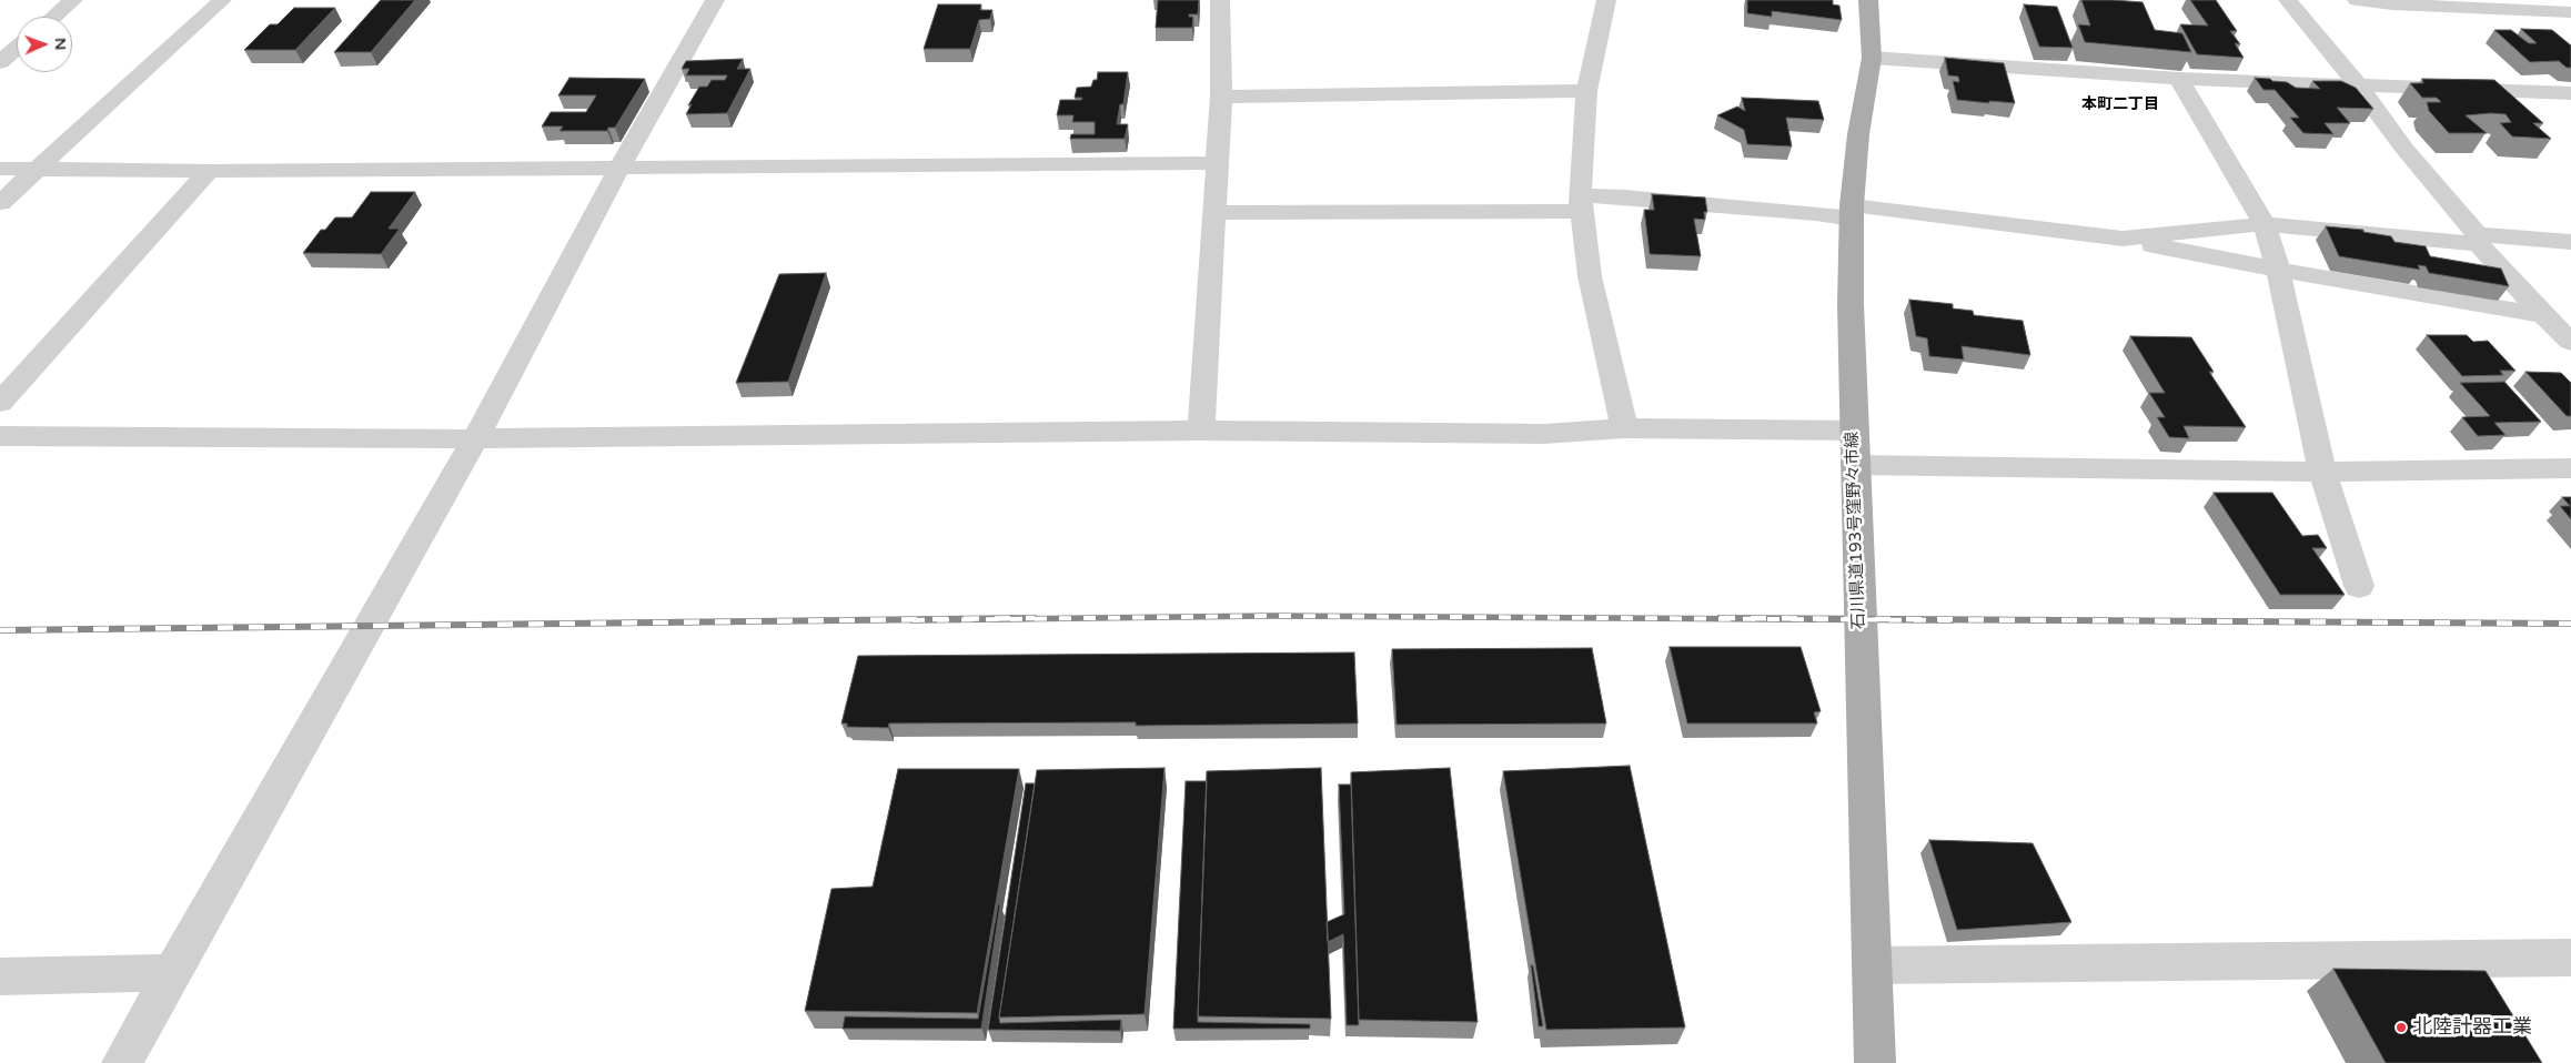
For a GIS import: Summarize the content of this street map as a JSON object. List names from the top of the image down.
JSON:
{
  "streets": {
    "main road": ["石川県道193号窪野々市線"]
  },
  "districts": ["本町二丁目"],
  "places": ["北陸計器工業"],
  "north": "right"
}
